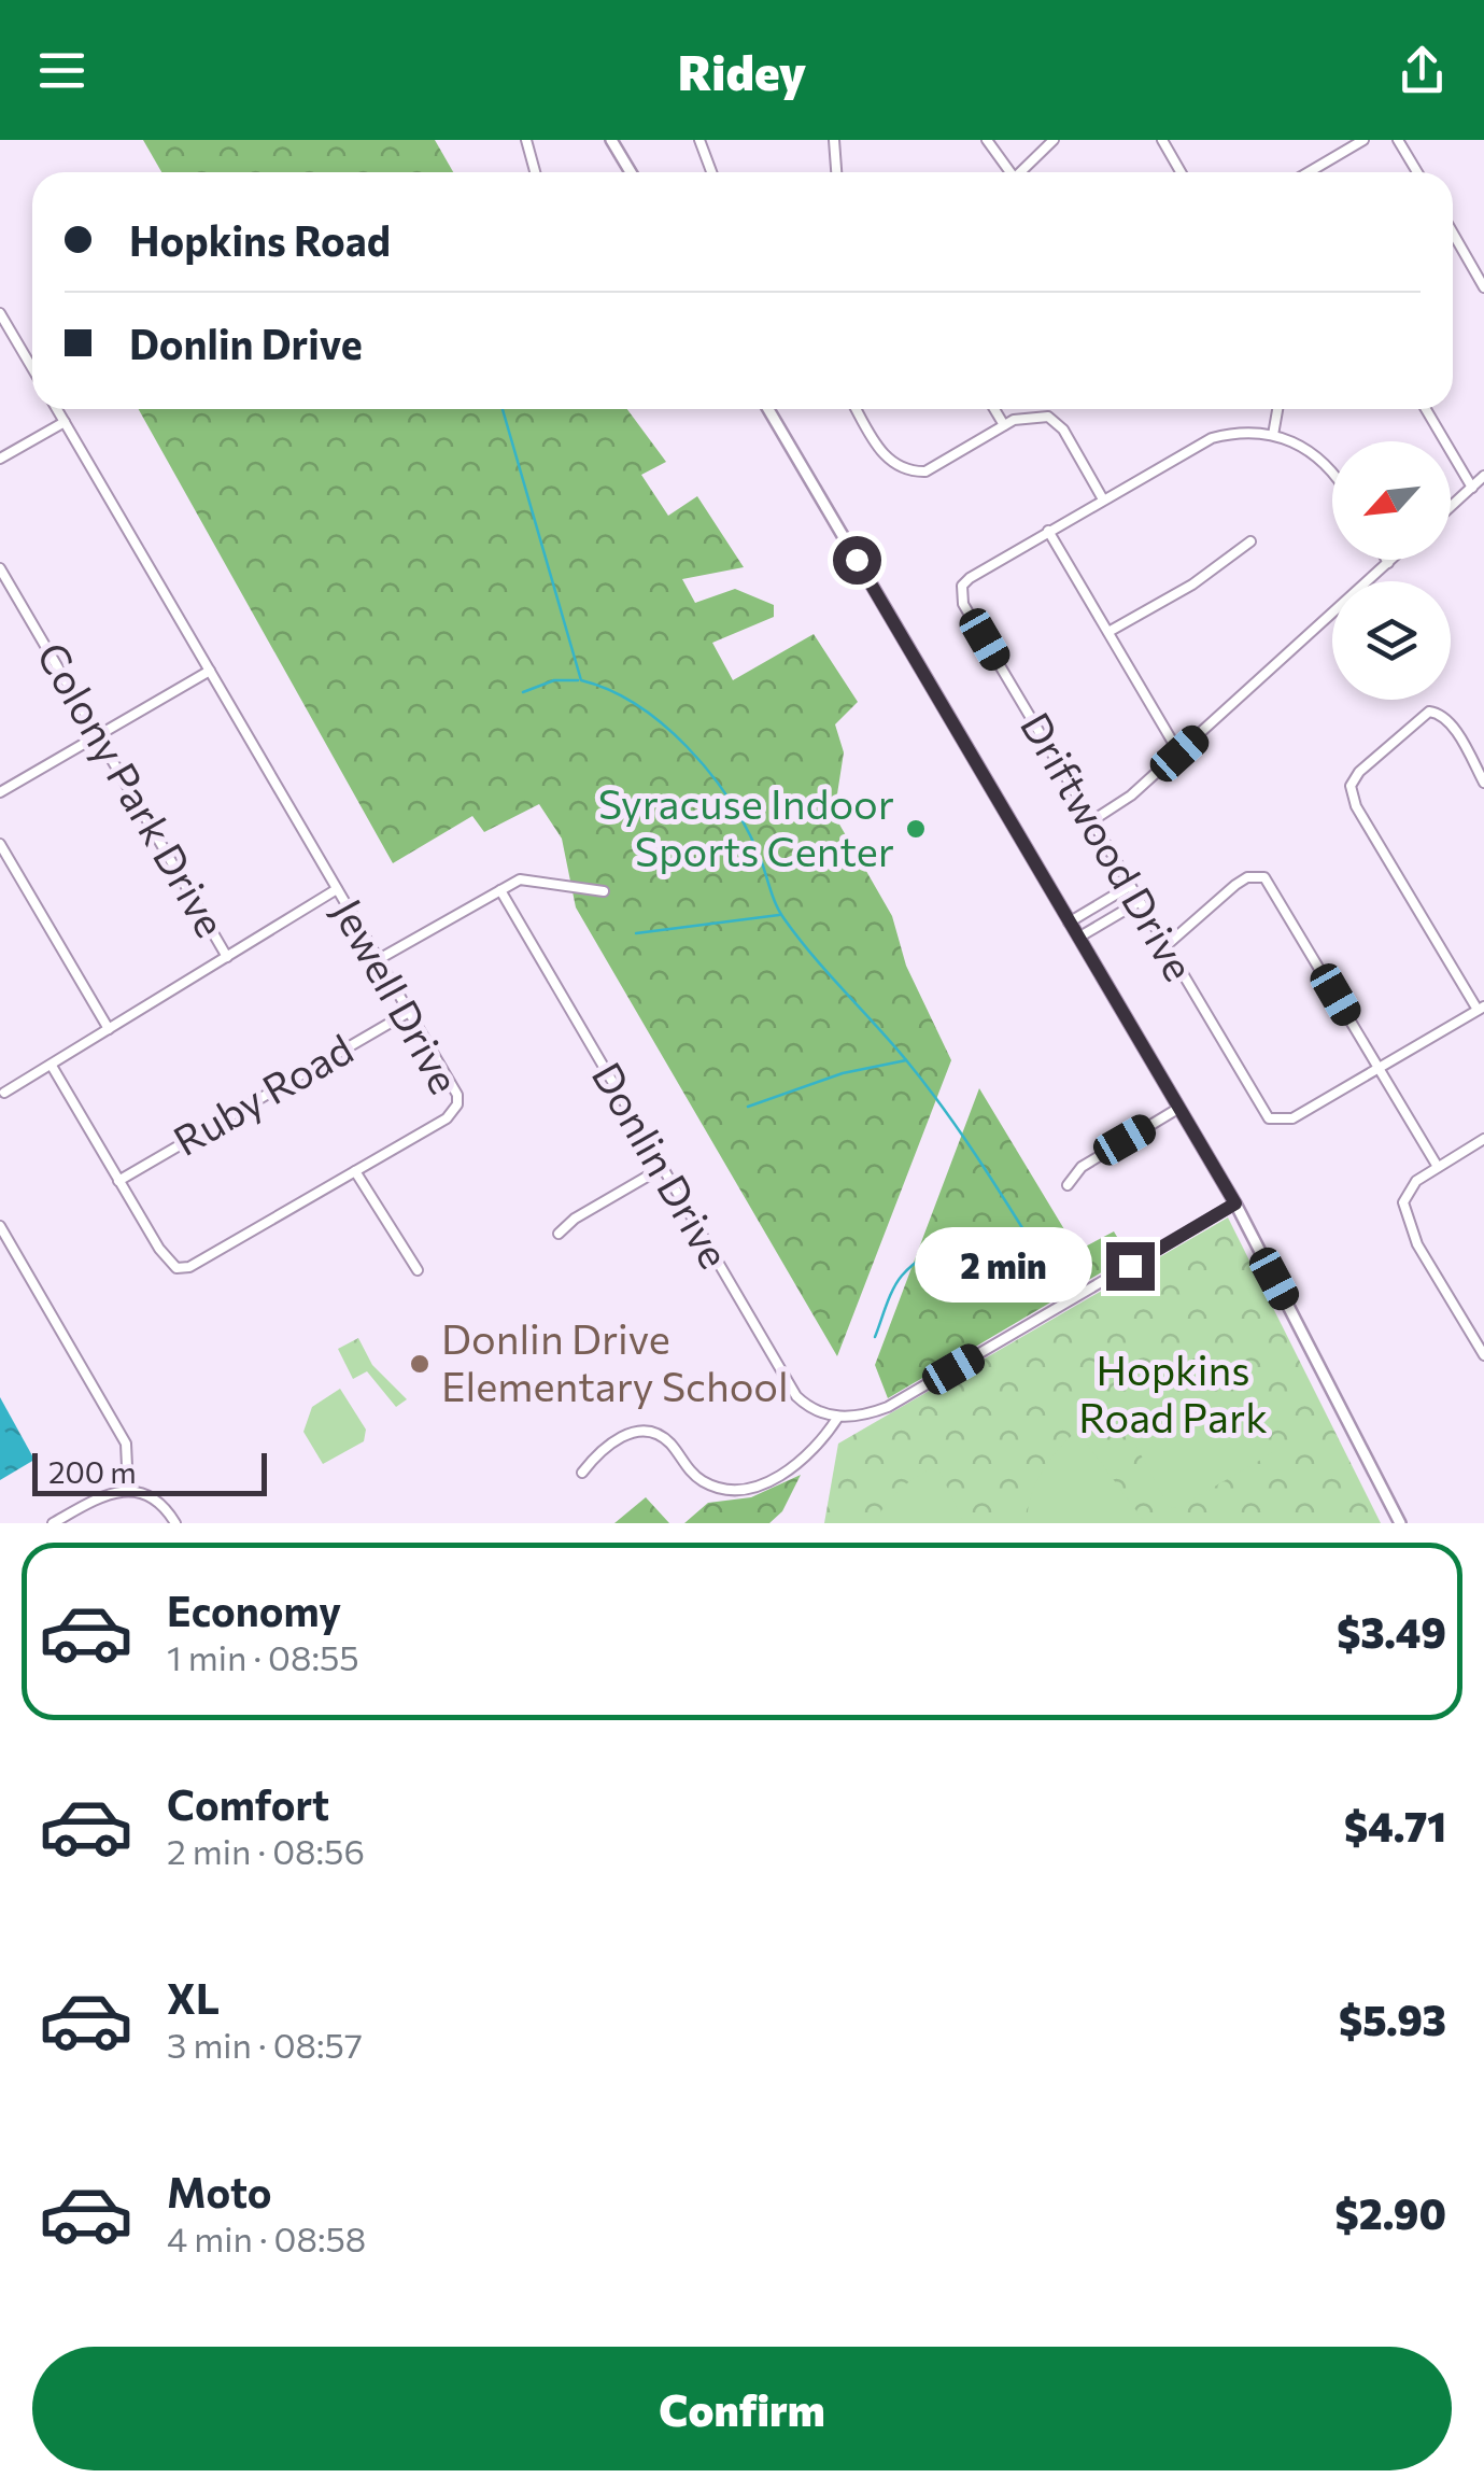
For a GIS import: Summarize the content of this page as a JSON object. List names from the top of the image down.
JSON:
{
  "streets": {
    "street": [
      "Colony Park Drive",
      "Driftwood Drive",
      "Jewell Drive",
      "Ruby Road",
      "Donlin Drive"
    ]
  },
  "crossings": [
    ["Jewell Drive", "Ruby Road"]
  ],
  "parks": ["Hopkins Road Park"],
  "places": ["Syracuse Indoor Sports Center", "Donlin Drive Elementary School"],
  "scale_bar": "200 m",
  "north": "bottom left",
  "page": {
    "header": "Ridey",
    "banner": ["Hopkins Road", "Donlin Drive"],
    "bubble": "2 min",
    "scale": "200 m",
    "list": [
      {
        "name": "Economy",
        "note": "1 min · 08:55",
        "value": "$3.49"
      },
      {
        "name": "Comfort",
        "note": "2 min · 08:56",
        "value": "$4.71"
      },
      {
        "name": "XL",
        "note": "3 min · 08:57",
        "value": "$5.93"
      },
      {
        "name": "Moto",
        "note": "4 min · 08:58",
        "value": "$2.90"
      }
    ],
    "buttons": "Confirm"
  }
}
